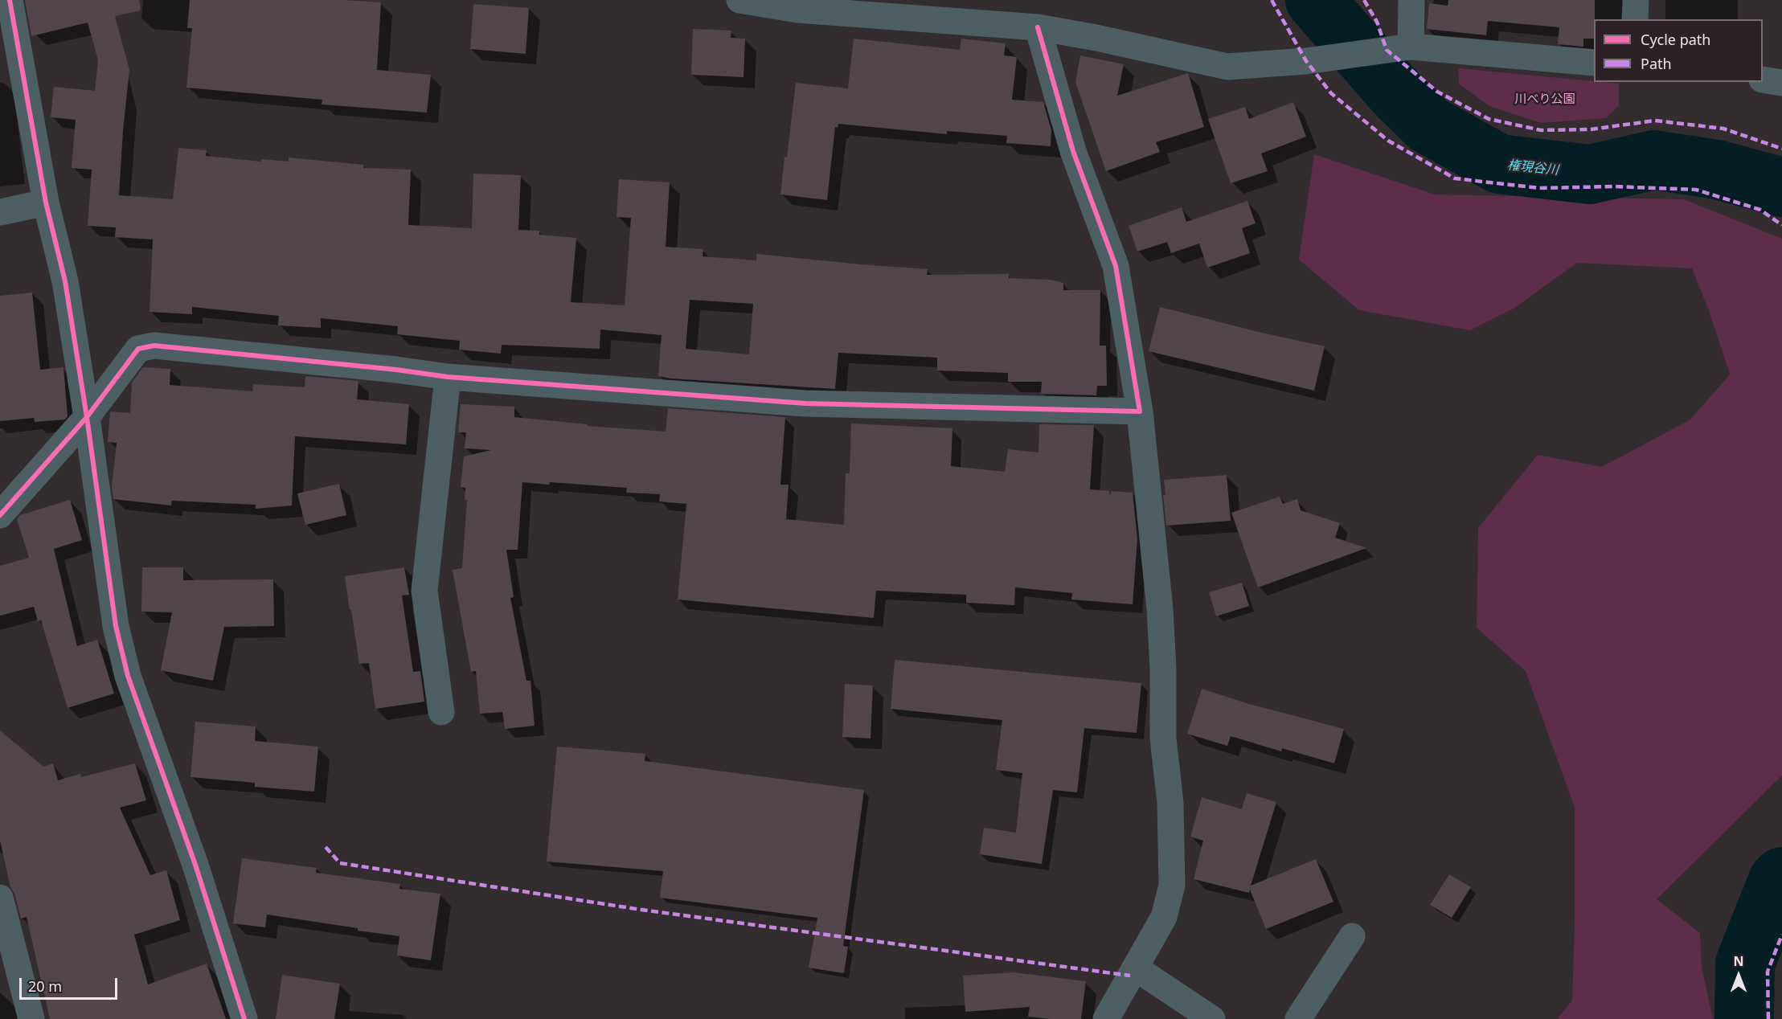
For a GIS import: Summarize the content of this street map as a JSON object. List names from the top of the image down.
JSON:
{
  "water": ["権現谷川"],
  "parks": ["川べり公園"],
  "legend": ["Cycle path", "Path"],
  "scale_bar": "20 m",
  "north": "top"
}
